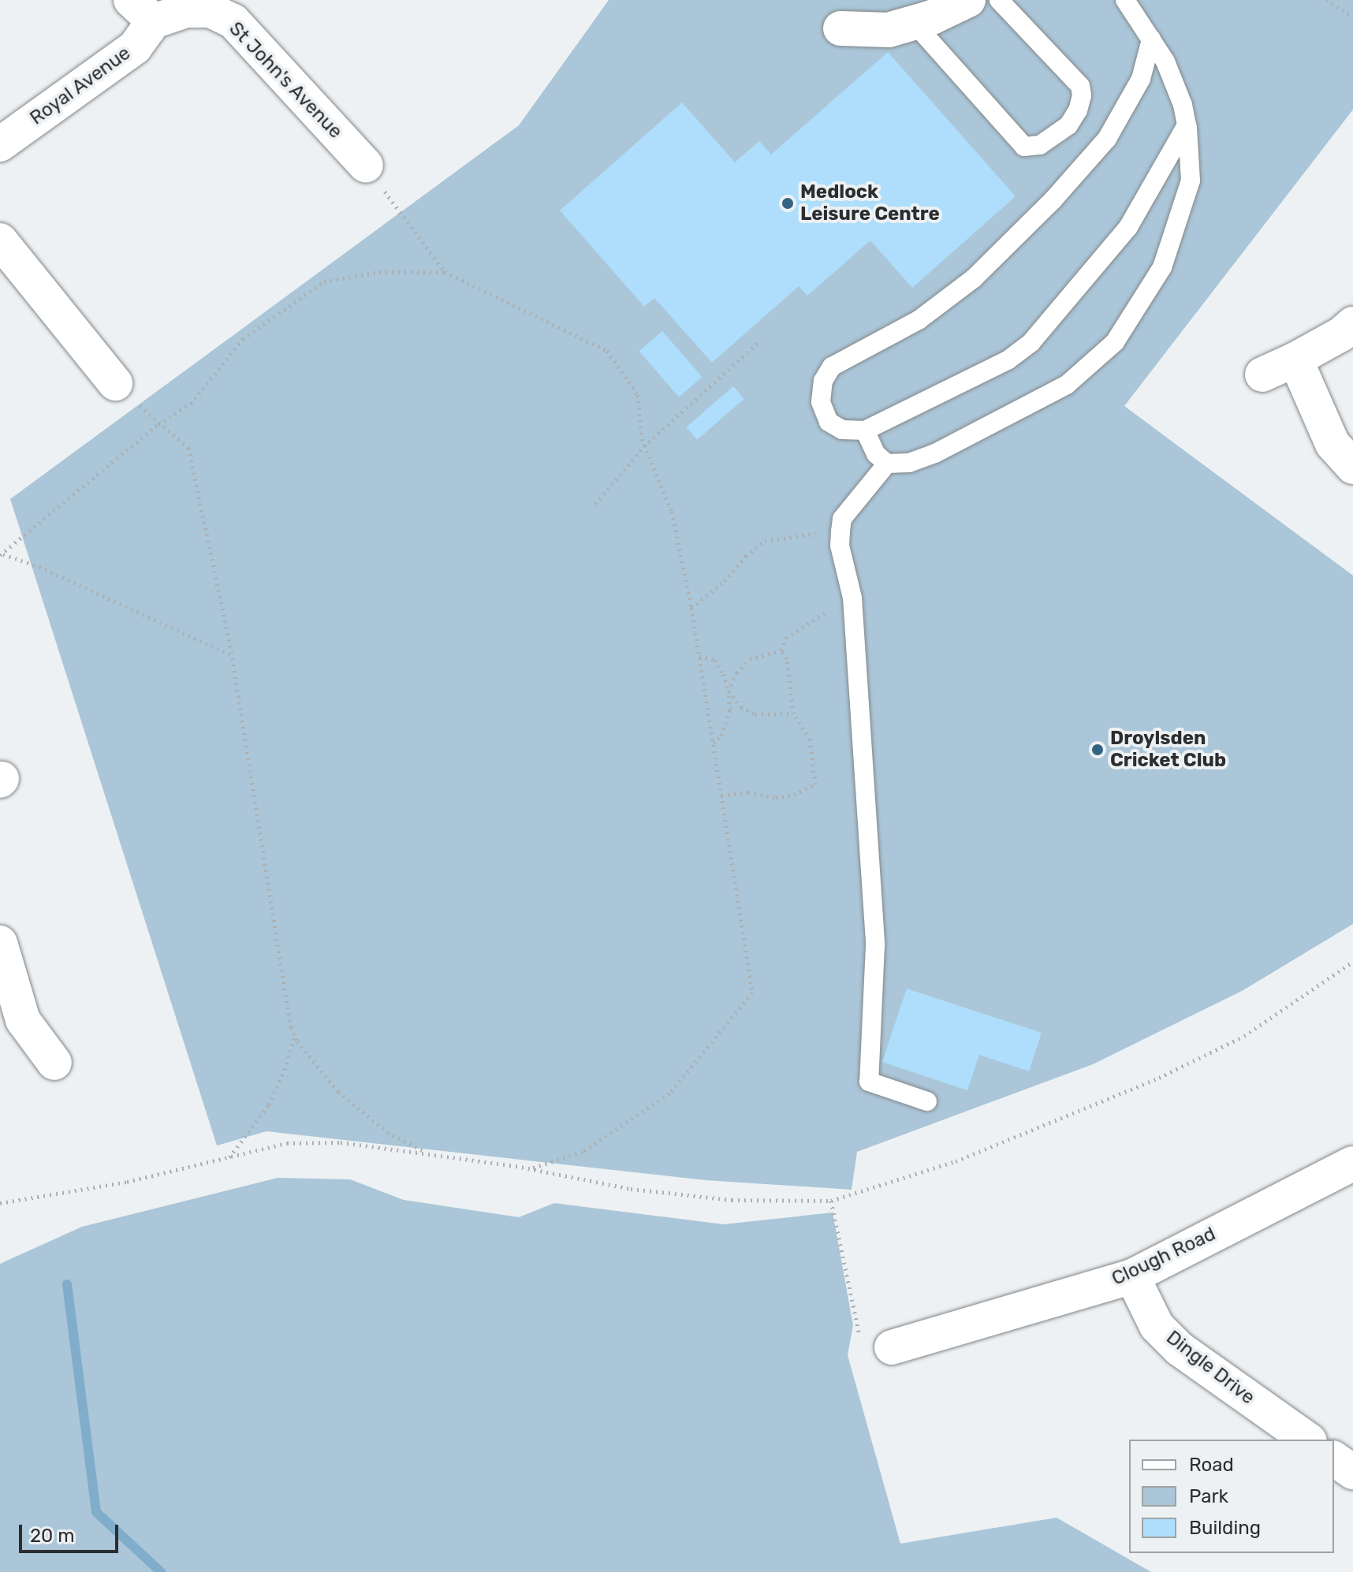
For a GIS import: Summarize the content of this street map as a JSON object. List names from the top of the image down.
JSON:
{
  "streets": {
    "street": [
      "St John's Avenue",
      "Royal Avenue",
      "Clough Road",
      "Dingle Drive"
    ]
  },
  "crossings": [
    ["St John's Avenue", "Royal Avenue"],
    ["Clough Road", "Dingle Drive"]
  ],
  "places": ["Medlock Leisure Centre", "Droylsden Cricket Club"],
  "legend": ["Road", "Park", "Building"],
  "scale_bar": "20 m"
}
